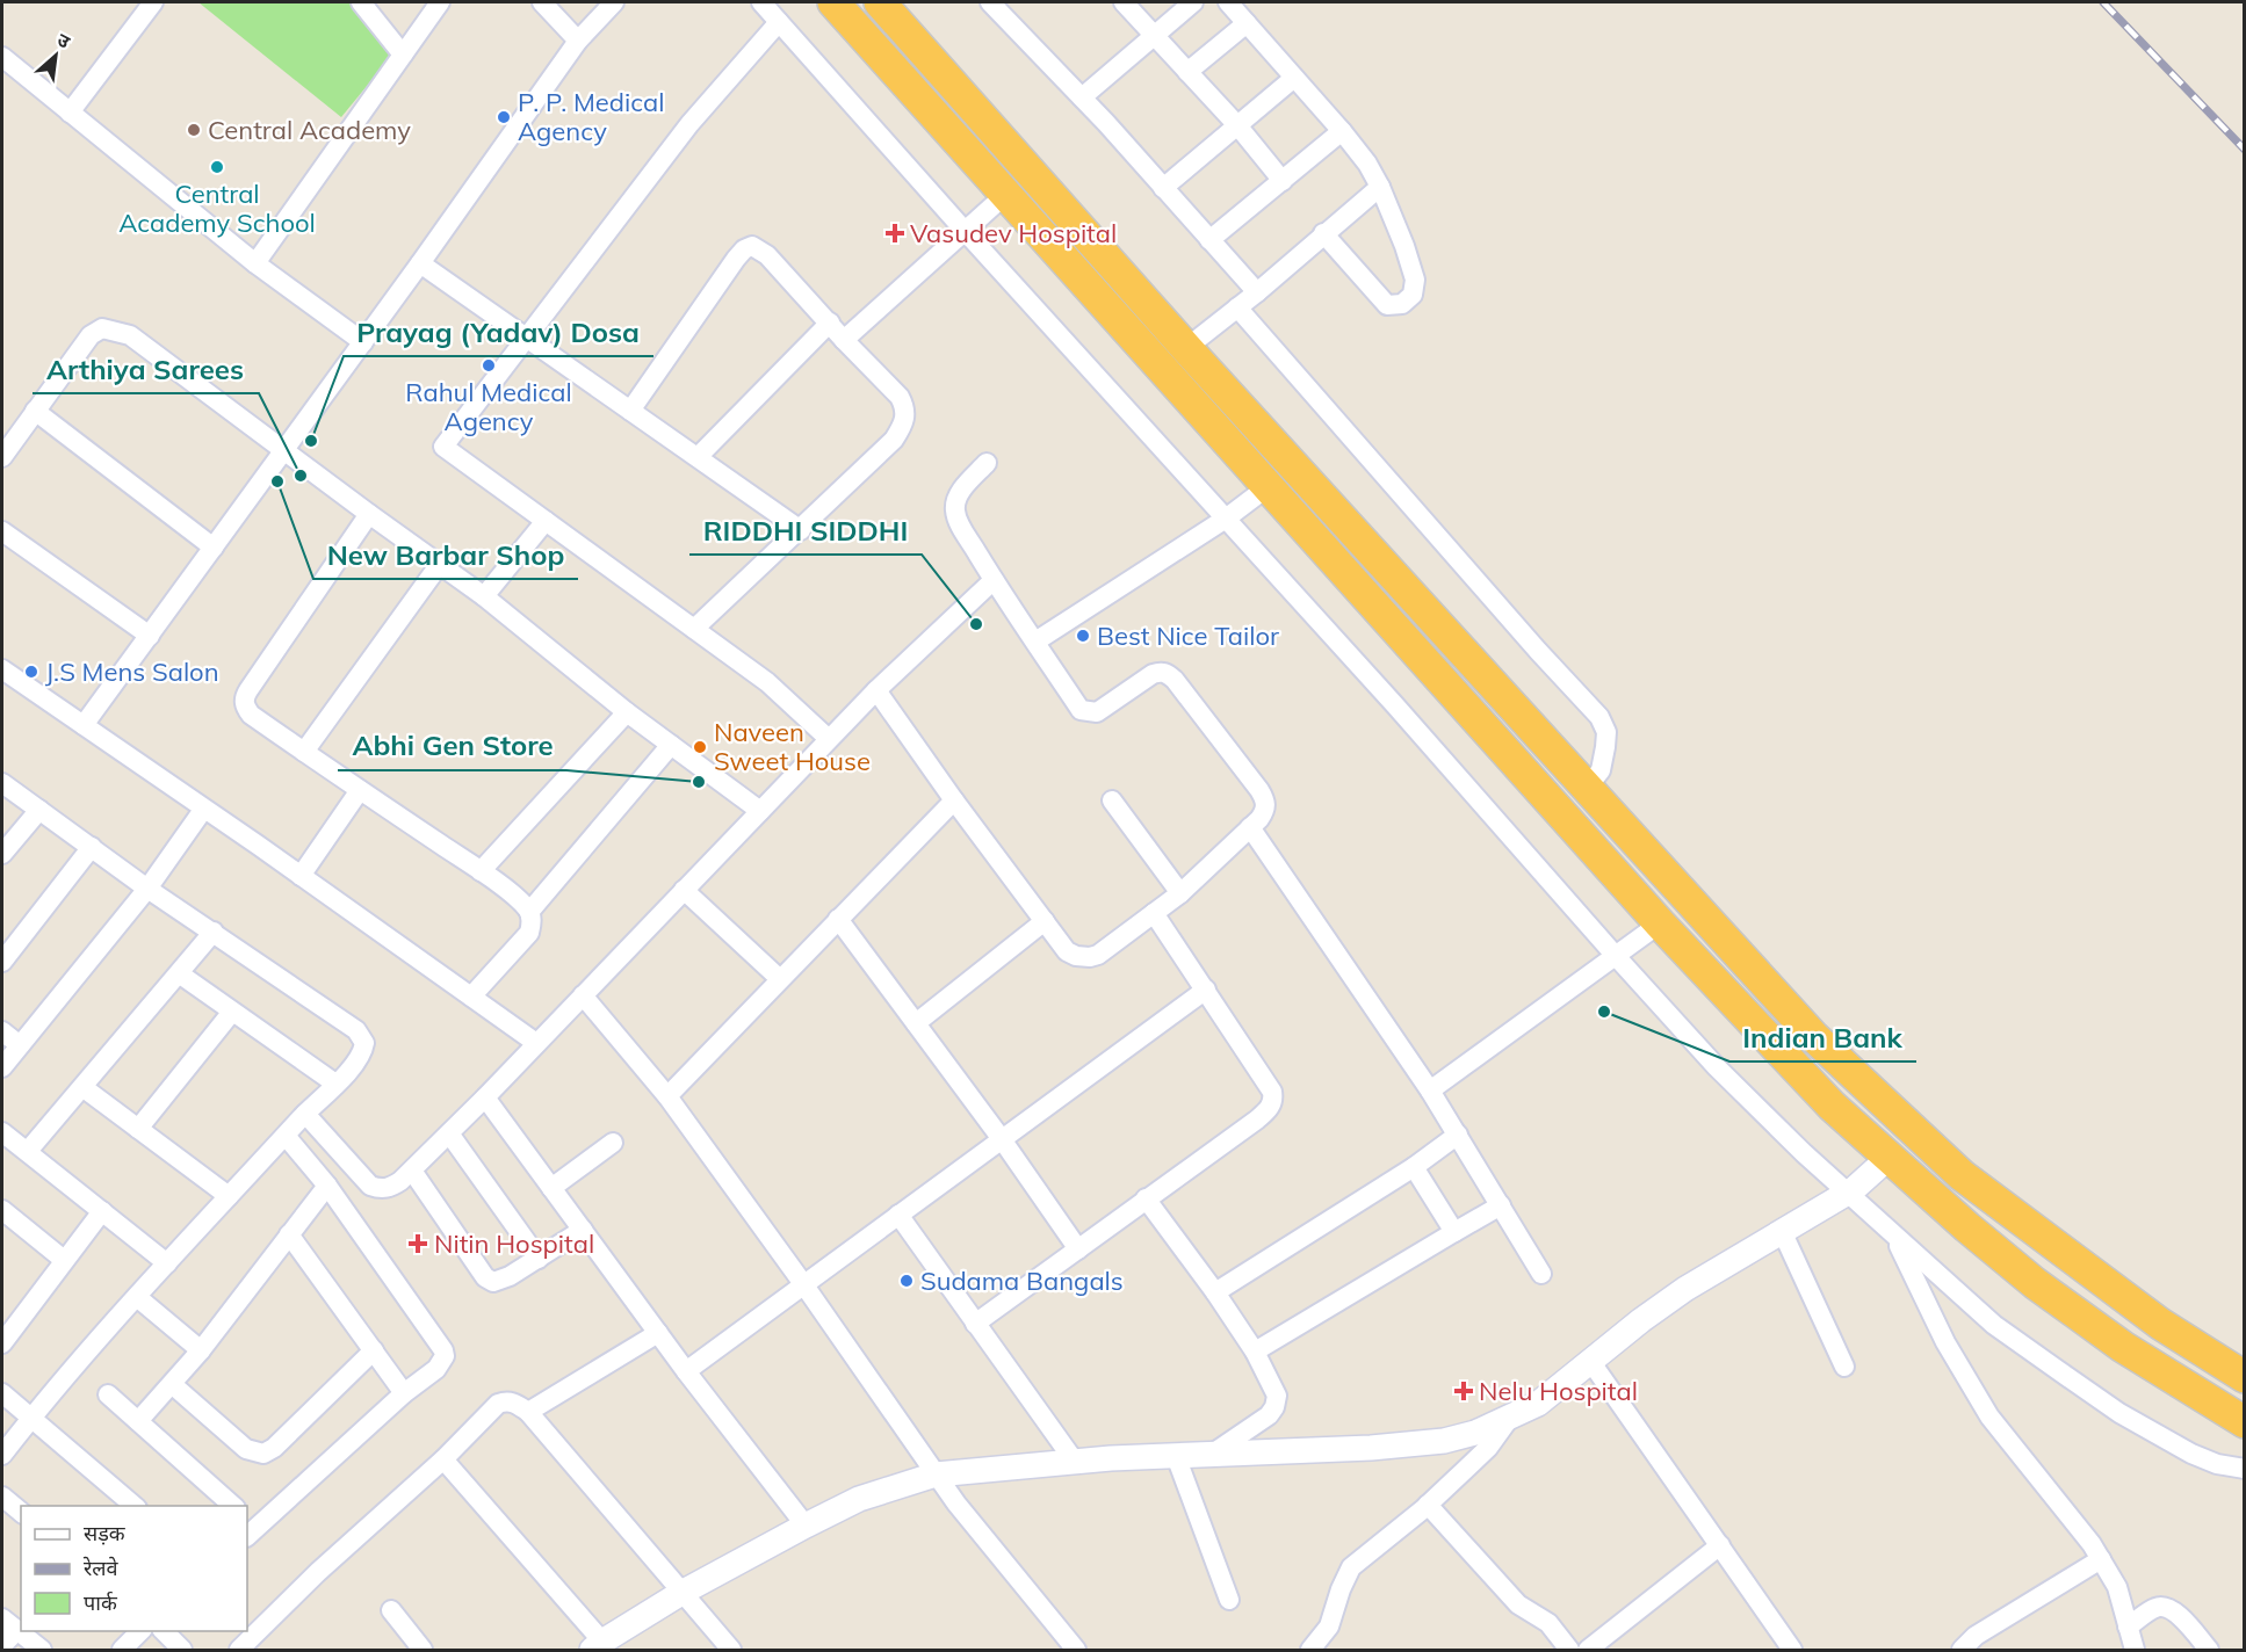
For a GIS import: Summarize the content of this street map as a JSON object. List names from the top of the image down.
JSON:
{
  "places": {
    "other": [
      "P. P. Medical Agency",
      "Central Academy",
      "Central Academy School",
      "Rahul Medical Agency",
      "Prayag (Yadav) Dosa",
      "Arthiya Sarees",
      "New Barbar Shop",
      "RIDDHI SIDDHI",
      "Best Nice Tailor",
      "J.S Mens Salon",
      "Naveen Sweet House",
      "Abhi Gen Store",
      "Indian Bank",
      "Sudama Bangals"
    ],
    "health": ["Vasudev Hospital", "Nitin Hospital", "Nelu Hospital"]
  },
  "legend": ["सड़क", "रेलवे", "पार्क"],
  "north": "top right"
}
